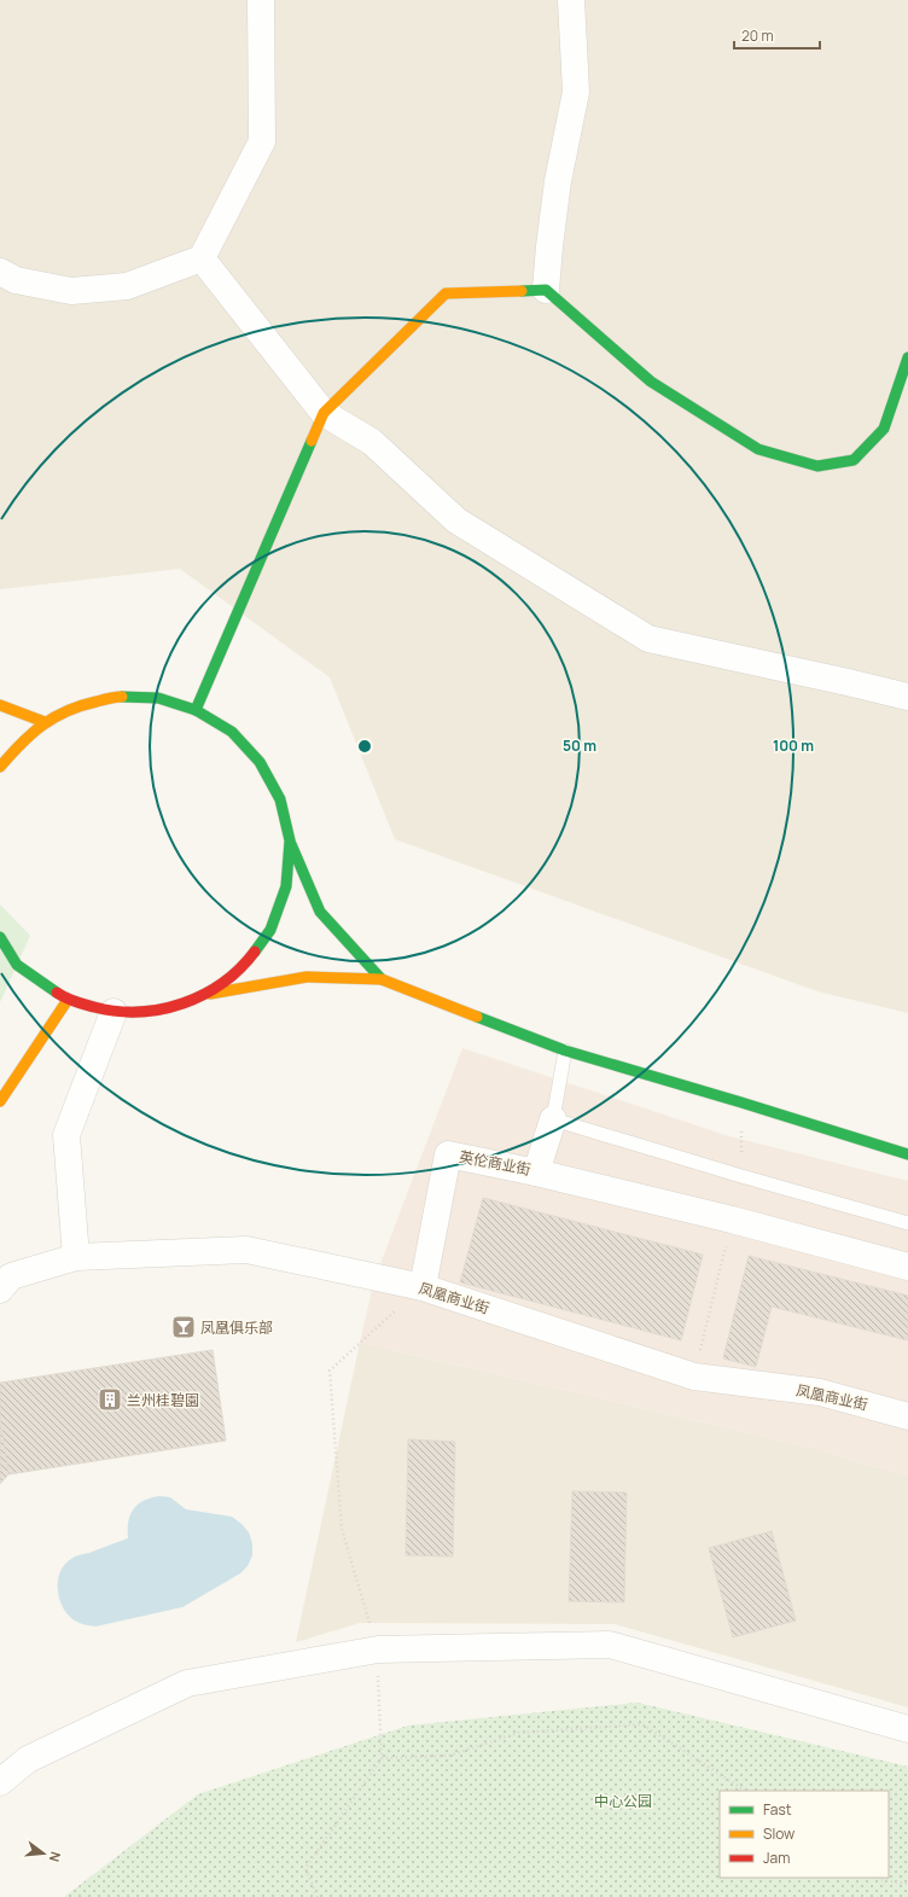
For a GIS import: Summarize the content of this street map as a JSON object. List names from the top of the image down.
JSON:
{
  "streets": {
    "street": ["英伦商业街", "凤凰商业街"]
  },
  "crossings": [
    ["英伦商业街", "凤凰商业街"]
  ],
  "parks": ["中心公园"],
  "places": {
    "bar": ["凤凰俱乐部"],
    "building": ["兰州桂碧園"]
  },
  "legend": ["Fast", "Slow", "Jam"],
  "scale_bar": "20 m",
  "north": "right",
  "rings": ["50 m", "100 m"]
}
